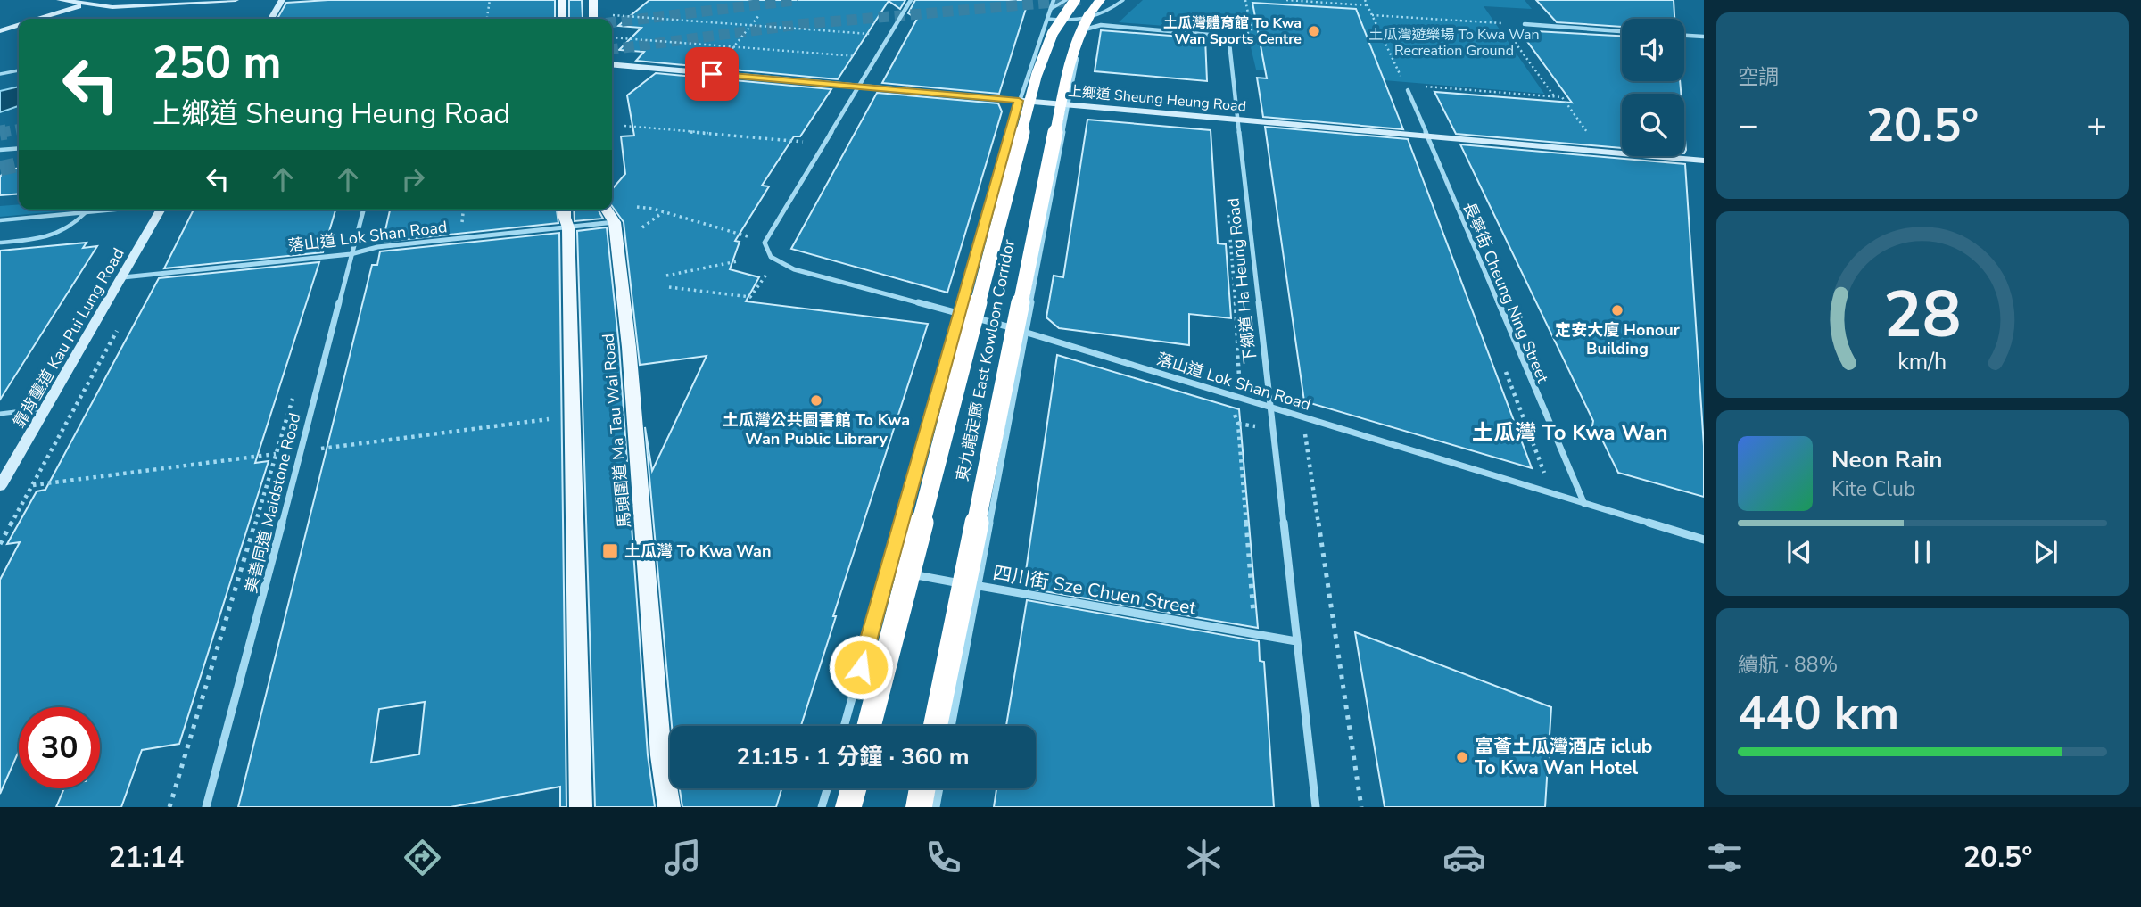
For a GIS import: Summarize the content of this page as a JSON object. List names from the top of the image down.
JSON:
{
  "streets": {
    "highway": ["東九龍走廊 East Kowloon Corridor"],
    "main road": ["馬頭圍道 Ma Tau Wai Road"],
    "street": [
      "上鄉道 Sheung Heung Road",
      "落山道 Lok Shan Road",
      "下鄉道 Ha Heung Road",
      "長寧街 Cheung Ning Street",
      "靠背壟道 Kau Pui Lung Road",
      "美善同道 Maidstone Road",
      "四川街 Sze Chuen Street"
    ]
  },
  "crossings": [
    ["上鄉道 Sheung Heung Road", "落山道 Lok Shan Road"],
    ["上鄉道 Sheung Heung Road", "下鄉道 Ha Heung Road"],
    ["上鄉道 Sheung Heung Road", "長寧街 Cheung Ning Street"],
    ["落山道 Lok Shan Road", "下鄉道 Ha Heung Road"],
    ["落山道 Lok Shan Road", "長寧街 Cheung Ning Street"],
    ["落山道 Lok Shan Road", "靠背壟道 Kau Pui Lung Road"],
    ["落山道 Lok Shan Road", "馬頭圍道 Ma Tau Wai Road"],
    ["落山道 Lok Shan Road", "美善同道 Maidstone Road"],
    ["下鄉道 Ha Heung Road", "四川街 Sze Chuen Street"]
  ],
  "districts": ["土瓜灣 To Kwa Wan"],
  "parks": ["土瓜灣遊樂場 To Kwa Wan Recreation Ground"],
  "places": {
    "other": [
      "土瓜灣體育館 To Kwa Wan Sports Centre",
      "定安大廈 Honour Building",
      "土瓜灣公共圖書館 To Kwa Wan Public Library",
      "富薈土瓜灣酒店 iclub To Kwa Wan Hotel"
    ],
    "transit": ["土瓜灣 To Kwa Wan"]
  },
  "page": {
    "tile": [
      "空調",
      ["續航 · 88%", "440 km"]
    ],
    "turn": ["250 m", "上鄉道 Sheung Heung Road"],
    "heat": ["−", "20.5°", "+"],
    "song": ["Neon Rain", "Kite Club"],
    "limit": "30",
    "trip": "21:15 · 1 分鐘 · 360 m",
    "tabs": ["21:14", "20.5°"],
    "gauge": ["28", "km/h"]
  }
}
